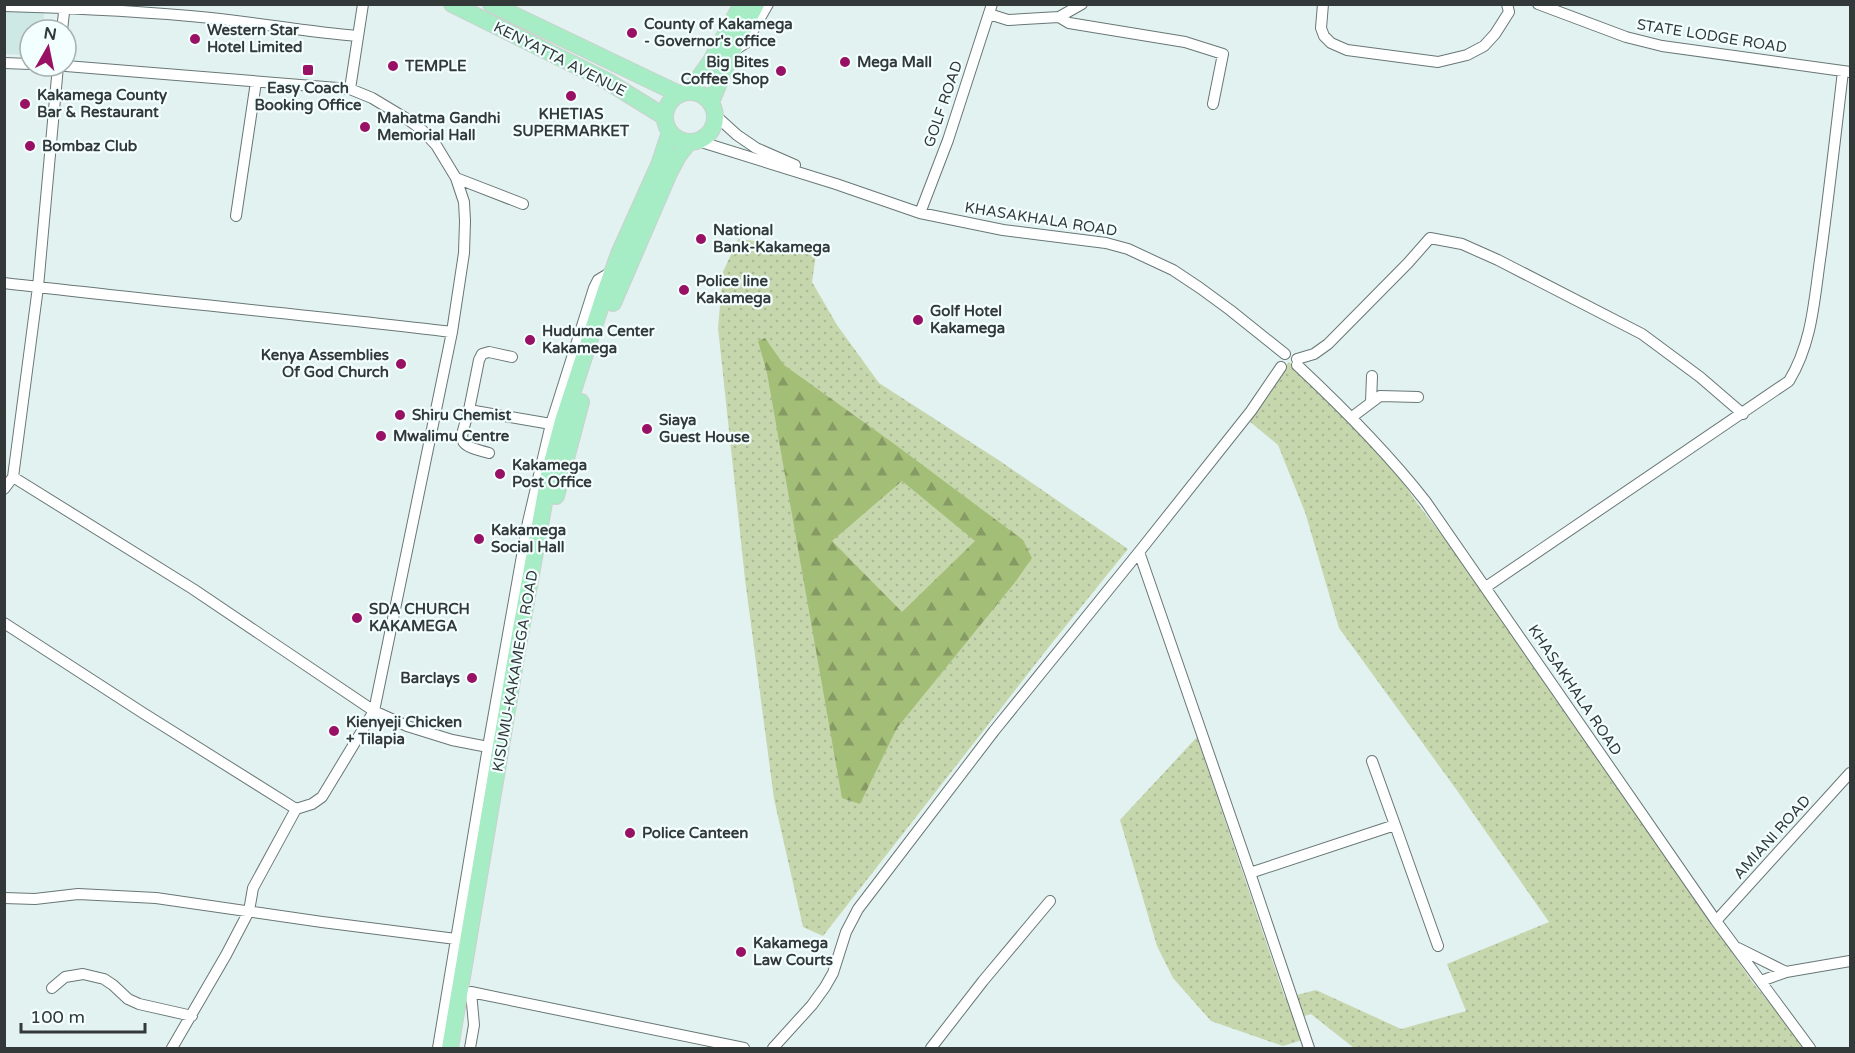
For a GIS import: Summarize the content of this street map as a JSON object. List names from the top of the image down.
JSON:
{
  "streets": {
    "highway": ["KENYATTA AVENUE", "KISUMU-KAKAMEGA ROAD"],
    "street": [
      "STATE LODGE ROAD",
      "GOLF ROAD",
      "KHASAKHALA ROAD",
      "AMIANI ROAD"
    ]
  },
  "crossings": [
    ["KENYATTA AVENUE", "KISUMU-KAKAMEGA ROAD"],
    ["GOLF ROAD", "KHASAKHALA ROAD"],
    ["KHASAKHALA ROAD", "AMIANI ROAD"]
  ],
  "places": {
    "other": [
      "County of Kakamega - Governor's office",
      "Western Star Hotel Limited",
      "Mega Mall",
      "TEMPLE",
      "Big Bites Coffee Shop",
      "KHETIAS SUPERMARKET",
      "Kakamega County Bar & Restaurant",
      "Mahatma Gandhi Memorial Hall",
      "Bombaz Club",
      "National Bank-Kakamega",
      "Police line Kakamega",
      "Golf Hotel Kakamega",
      "Huduma Center Kakamega",
      "Kenya Assemblies Of God Church",
      "Shiru Chemist",
      "Siaya Guest House",
      "Mwalimu Centre",
      "Kakamega Post Office",
      "Kakamega Social Hall",
      "SDA CHURCH KAKAMEGA",
      "Barclays",
      "Kienyeji Chicken + Tilapia",
      "Police Canteen",
      "Kakamega Law Courts"
    ],
    "transit": ["Easy Coach Booking Office"]
  },
  "scale_bar": "100 m",
  "north": "top"
}
